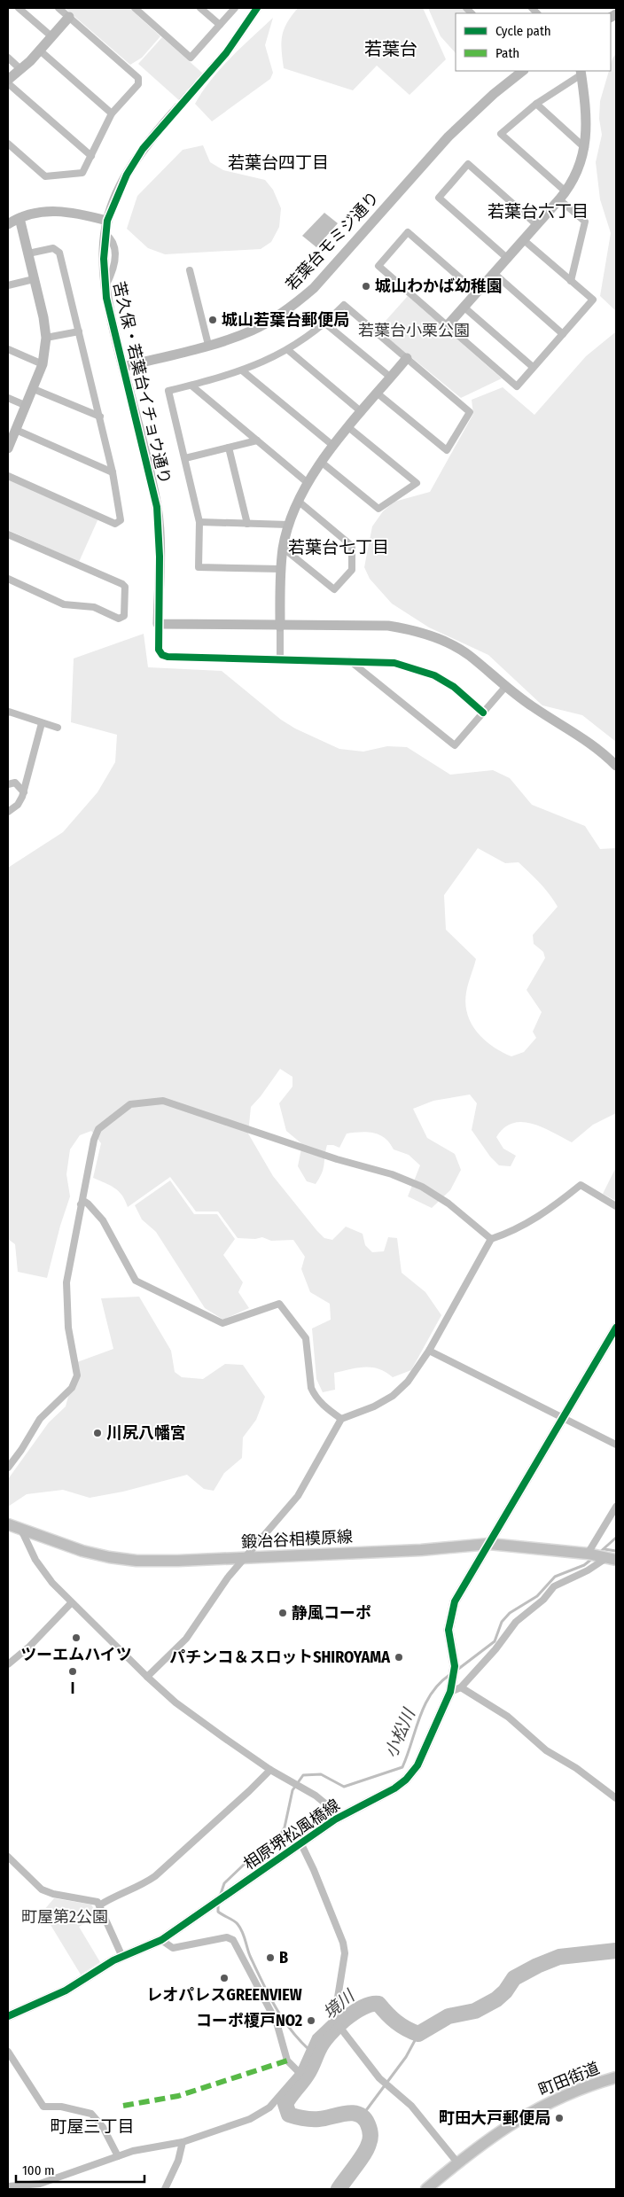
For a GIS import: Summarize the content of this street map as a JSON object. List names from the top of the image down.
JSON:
{
  "streets": {
    "main road": ["鍛冶谷相模原線", "町田街道"],
    "street": ["若葉台モミジ通り", "苦久保・若葉台イチョウ通り", "相原堺松風橋線"]
  },
  "crossings": [
    ["若葉台モミジ通り", "苦久保・若葉台イチョウ通り"],
    ["鍛冶谷相模原線", "相原堺松風橋線"]
  ],
  "districts": [
    "若葉台",
    "若葉台四丁目",
    "若葉台六丁目",
    "若葉台七丁目",
    "町屋三丁目"
  ],
  "water": ["小松川", "境川"],
  "parks": ["若葉台小栗公園", "町屋第2公園"],
  "places": [
    "城山わかば幼稚園",
    "城山若葉台郵便局",
    "川尻八幡宮",
    "静風コーポ",
    "ツーエムハイツ",
    "パチンコ＆スロットSHIROYAMA",
    "Ⅰ",
    "B",
    "レオパレスGREENVIEW",
    "コーポ榎戸NO2",
    "町田大戸郵便局"
  ],
  "legend": ["Cycle path", "Path"],
  "scale_bar": "100 m"
}
